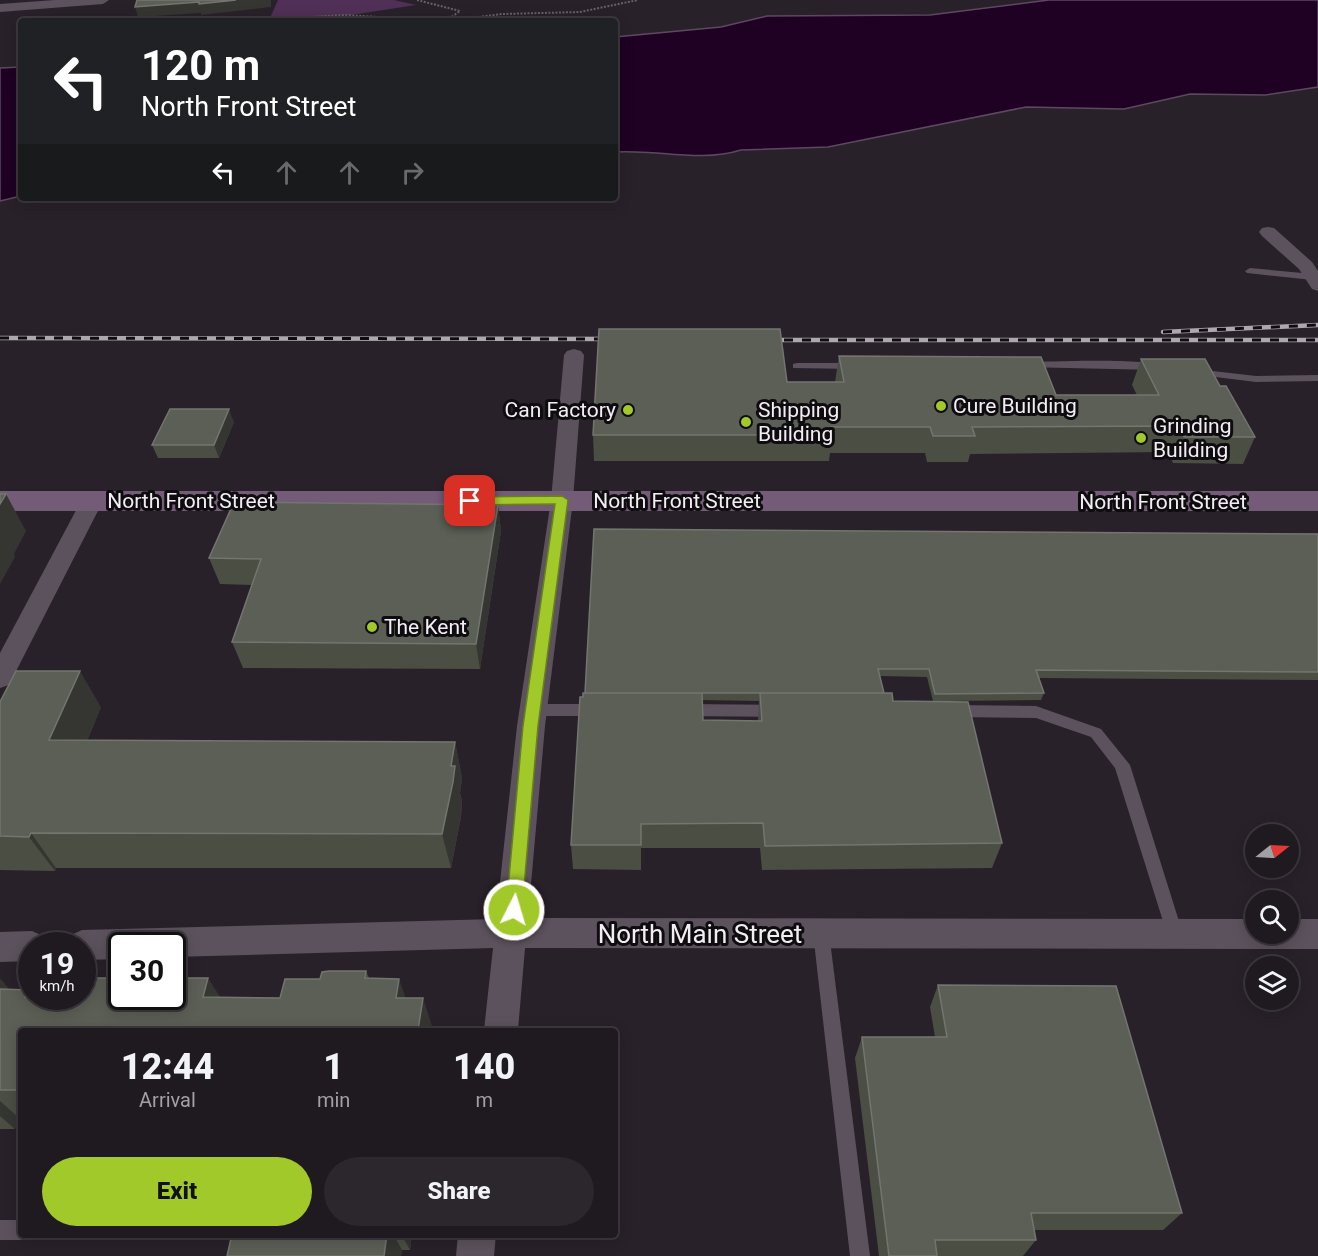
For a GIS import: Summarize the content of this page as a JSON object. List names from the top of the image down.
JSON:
{
  "streets": {
    "street": ["North Front Street", "North Main Street"]
  },
  "places": [
    "Cure Building",
    "Can Factory",
    "Shipping Building",
    "Grinding Building",
    "The Kent"
  ],
  "north": "right",
  "page": {
    "turn": ["120 m", "North Front Street"],
    "speed": "19 km/h",
    "limit": "30",
    "eta": [
      "12:44",
      "Arrival",
      "1",
      "min",
      "140",
      "m"
    ],
    "buttons": ["Exit", "Share"]
  }
}
